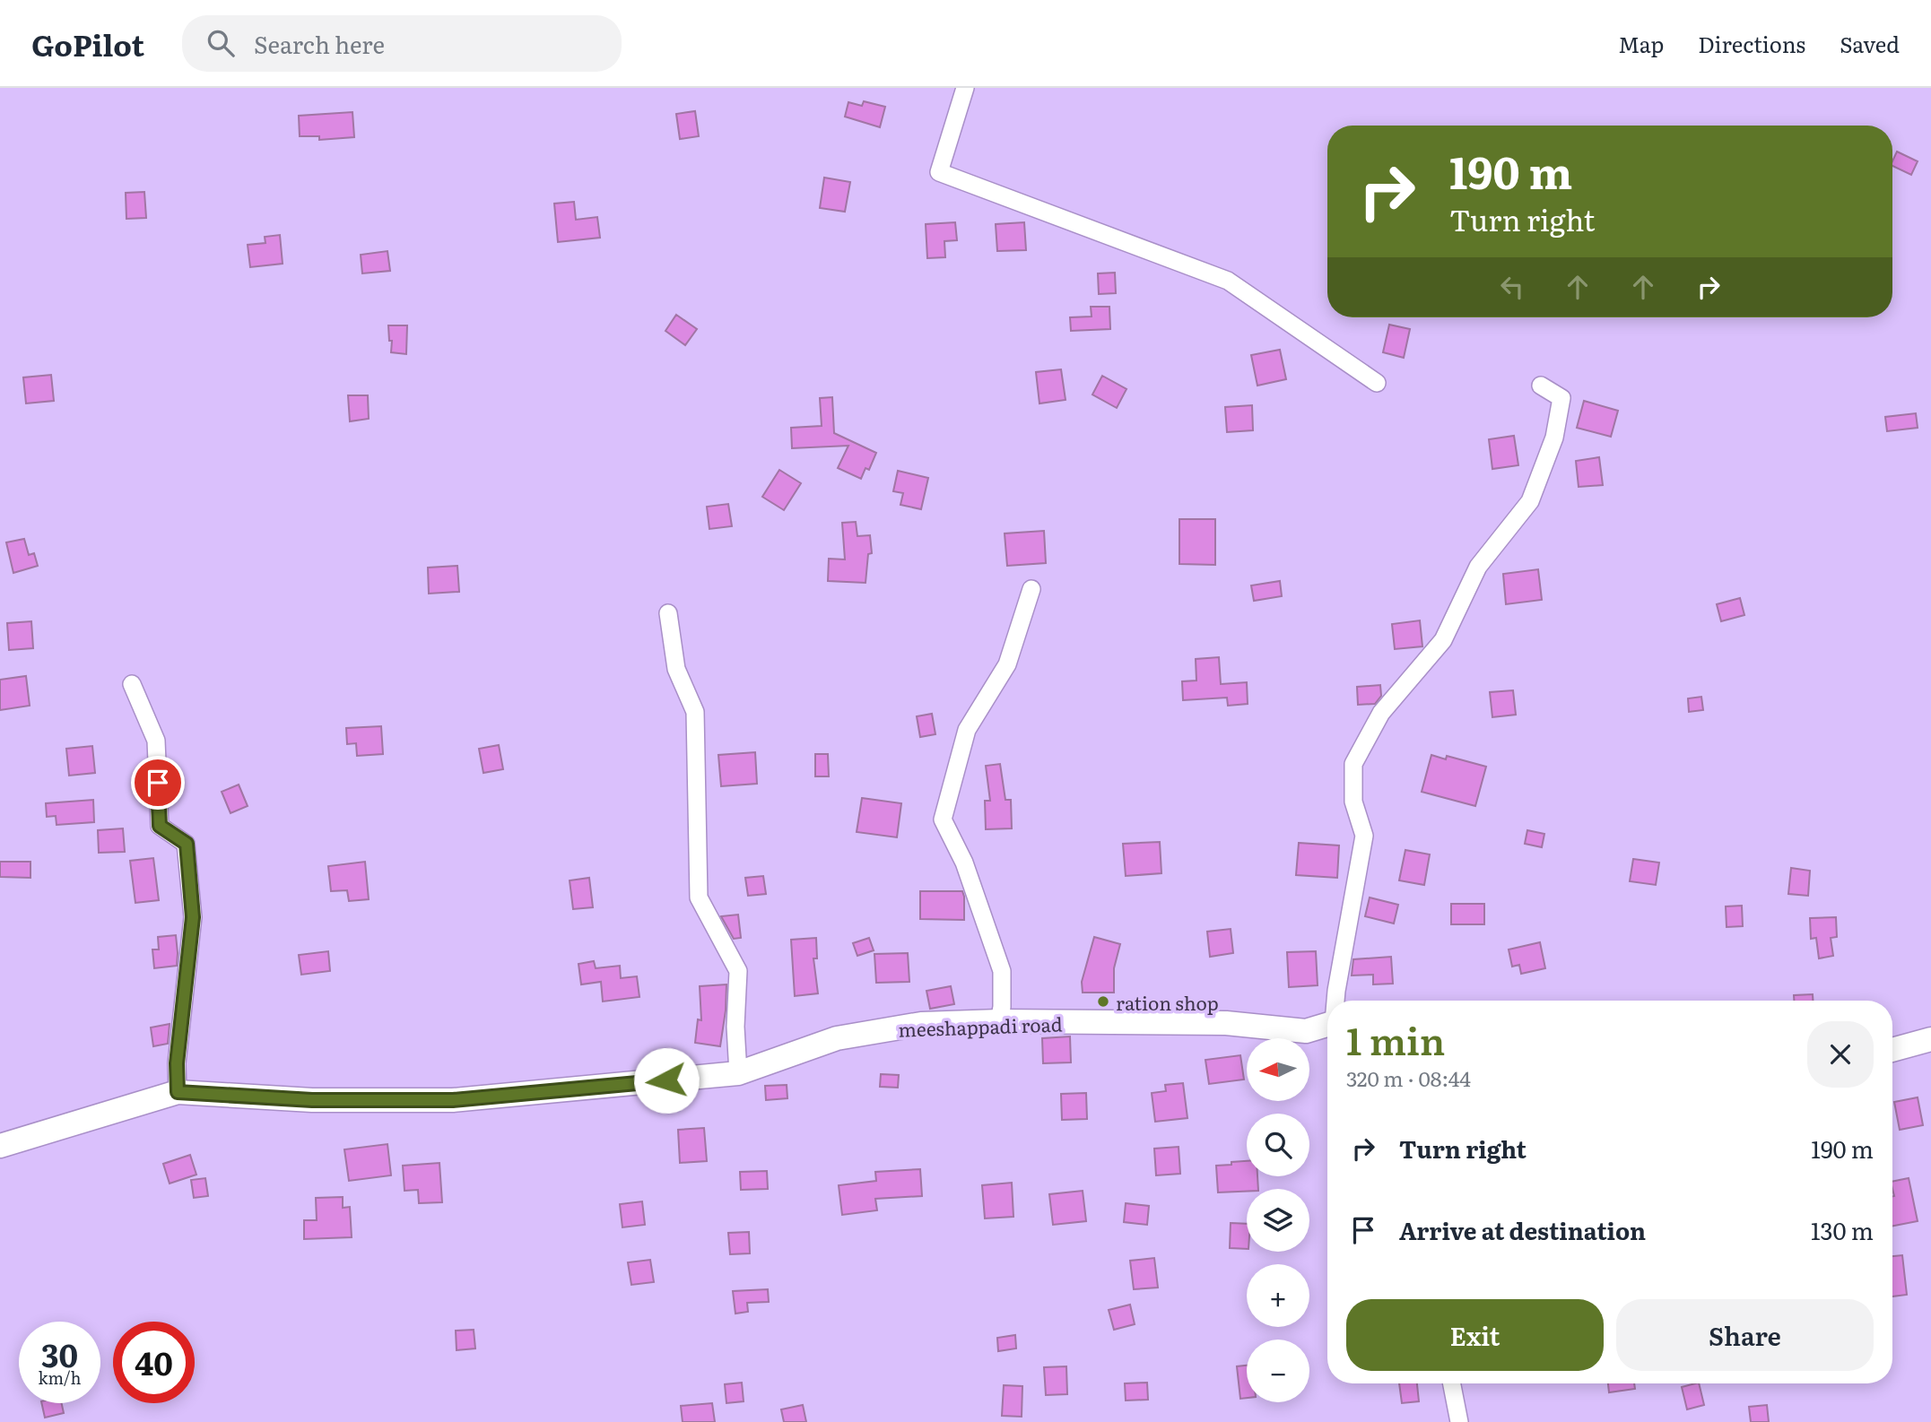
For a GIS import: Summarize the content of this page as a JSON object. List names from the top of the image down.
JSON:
{
  "streets": {
    "street": ["meeshappadi road"]
  },
  "places": ["ration shop"],
  "north": "left",
  "page": {
    "header": "GoPilot",
    "search": "Search here",
    "nav": ["Map", "Directions", "Saved"],
    "turn": ["190 m", "Turn right"],
    "heading": ["1 min", "320 m · 08:44"],
    "map_buttons": ["+", "−"],
    "list": [
      {
        "name": "Turn right",
        "value": "190 m"
      },
      {
        "name": "Arrive at destination",
        "value": "130 m"
      }
    ],
    "buttons": ["Exit", "Share"],
    "speed": "30 km/h",
    "limit": "40"
  }
}
